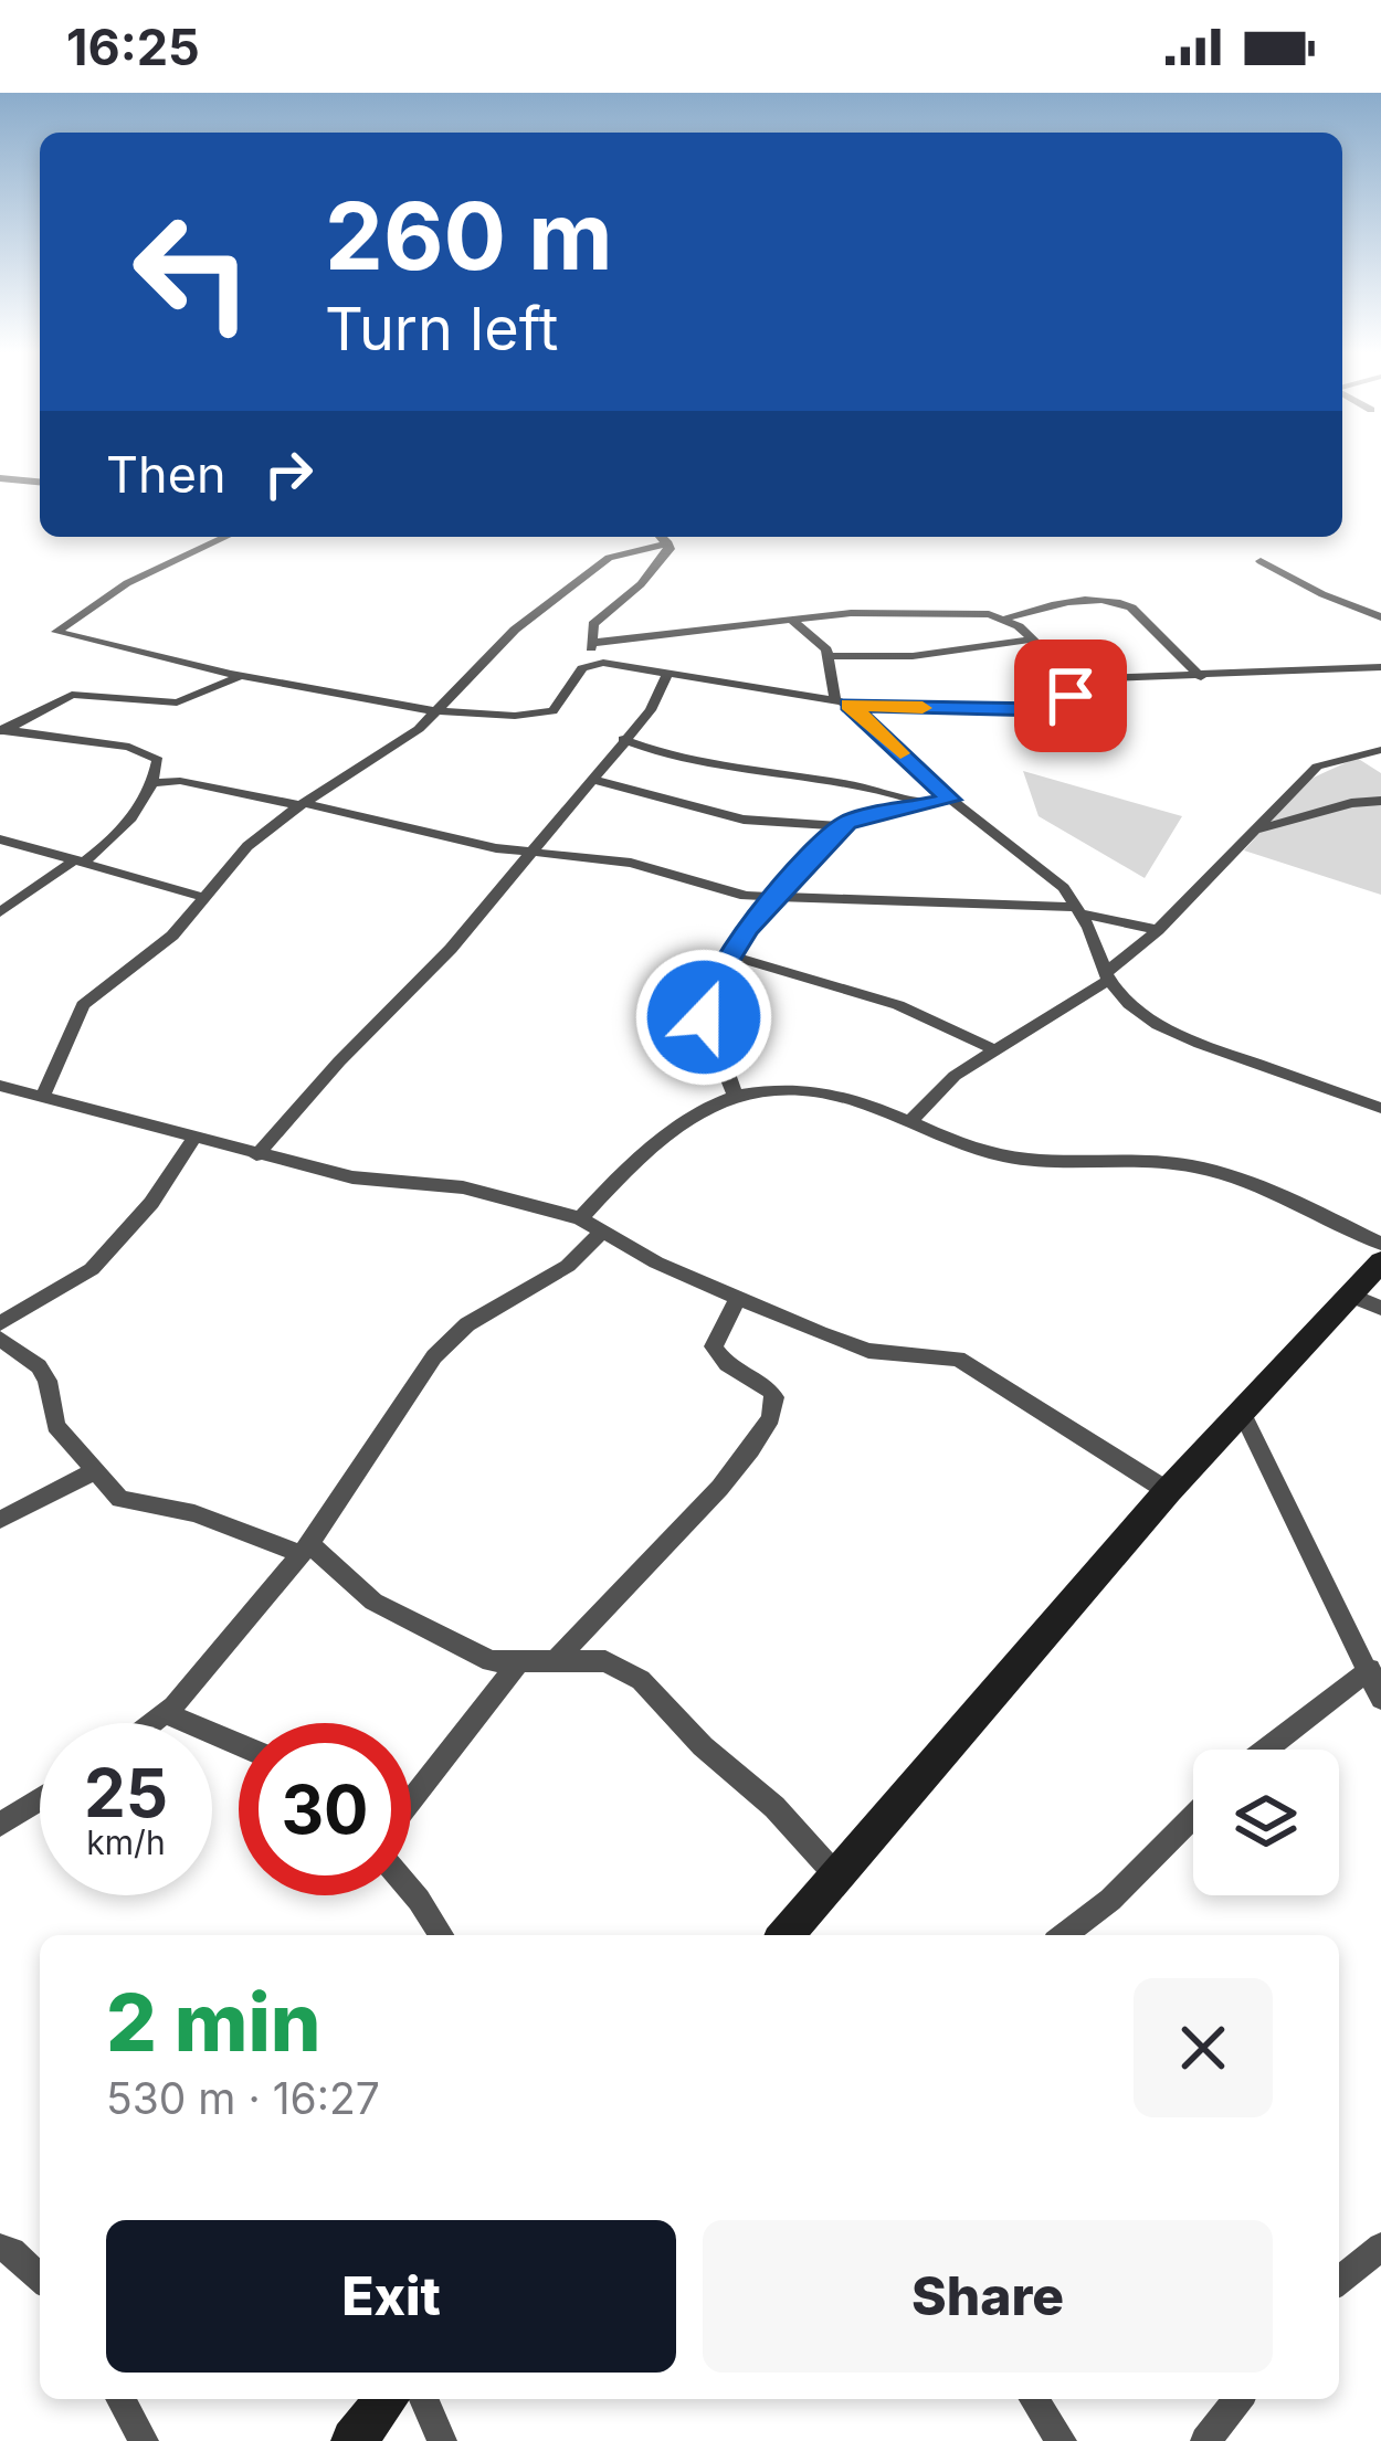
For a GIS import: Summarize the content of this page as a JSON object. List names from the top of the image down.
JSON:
{
  "page": {
    "status": "16:25",
    "turn": ["260 m", "Turn left"],
    "then": "Then",
    "speed": "25 km/h",
    "limit": "30",
    "heading": ["2 min", "530 m · 16:27"],
    "buttons": ["Exit", "Share"]
  }
}
